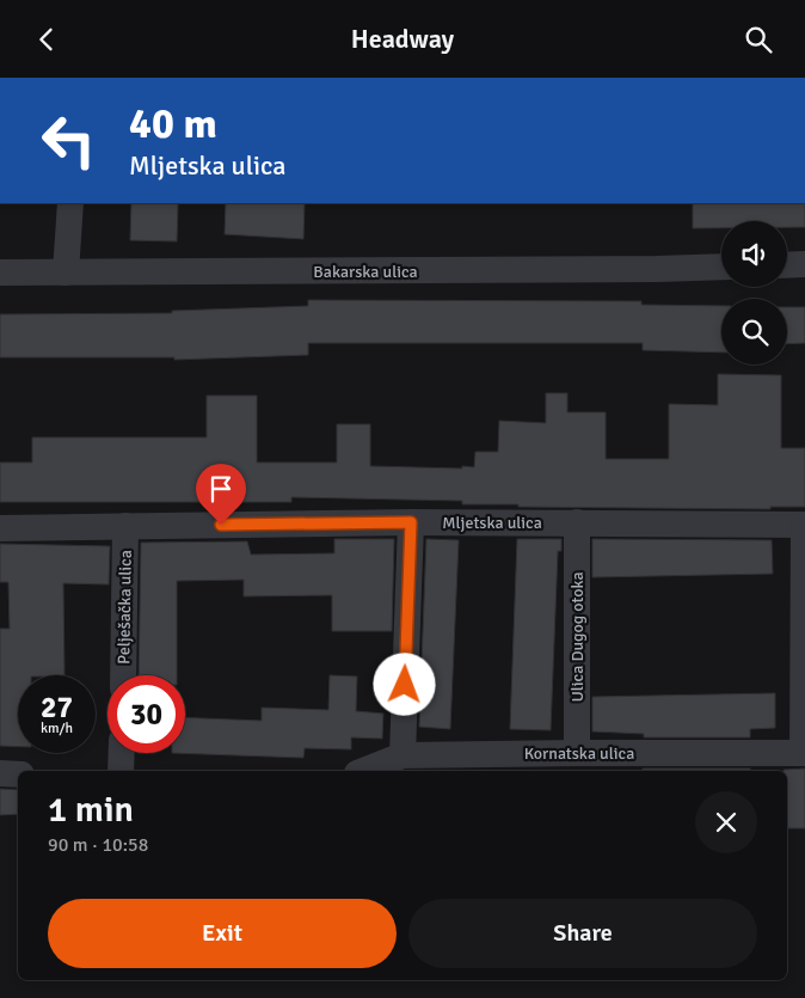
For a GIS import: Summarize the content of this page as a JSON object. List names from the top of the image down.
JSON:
{
  "streets": {
    "street": [
      "Bakarska ulica",
      "Mljetska ulica",
      "Pelješačka ulica",
      "Ulica Dugog otoka",
      "Kornatska ulica"
    ]
  },
  "crossings": [
    ["Mljetska ulica", "Pelješačka ulica"],
    ["Mljetska ulica", "Ulica Dugog otoka"],
    ["Ulica Dugog otoka", "Kornatska ulica"]
  ],
  "page": {
    "header": "Headway",
    "turn": ["40 m", "Mljetska ulica"],
    "speed": "27 km/h",
    "limit": "30",
    "heading": ["1 min", "90 m · 10:58"],
    "buttons": ["Exit", "Share"]
  }
}
